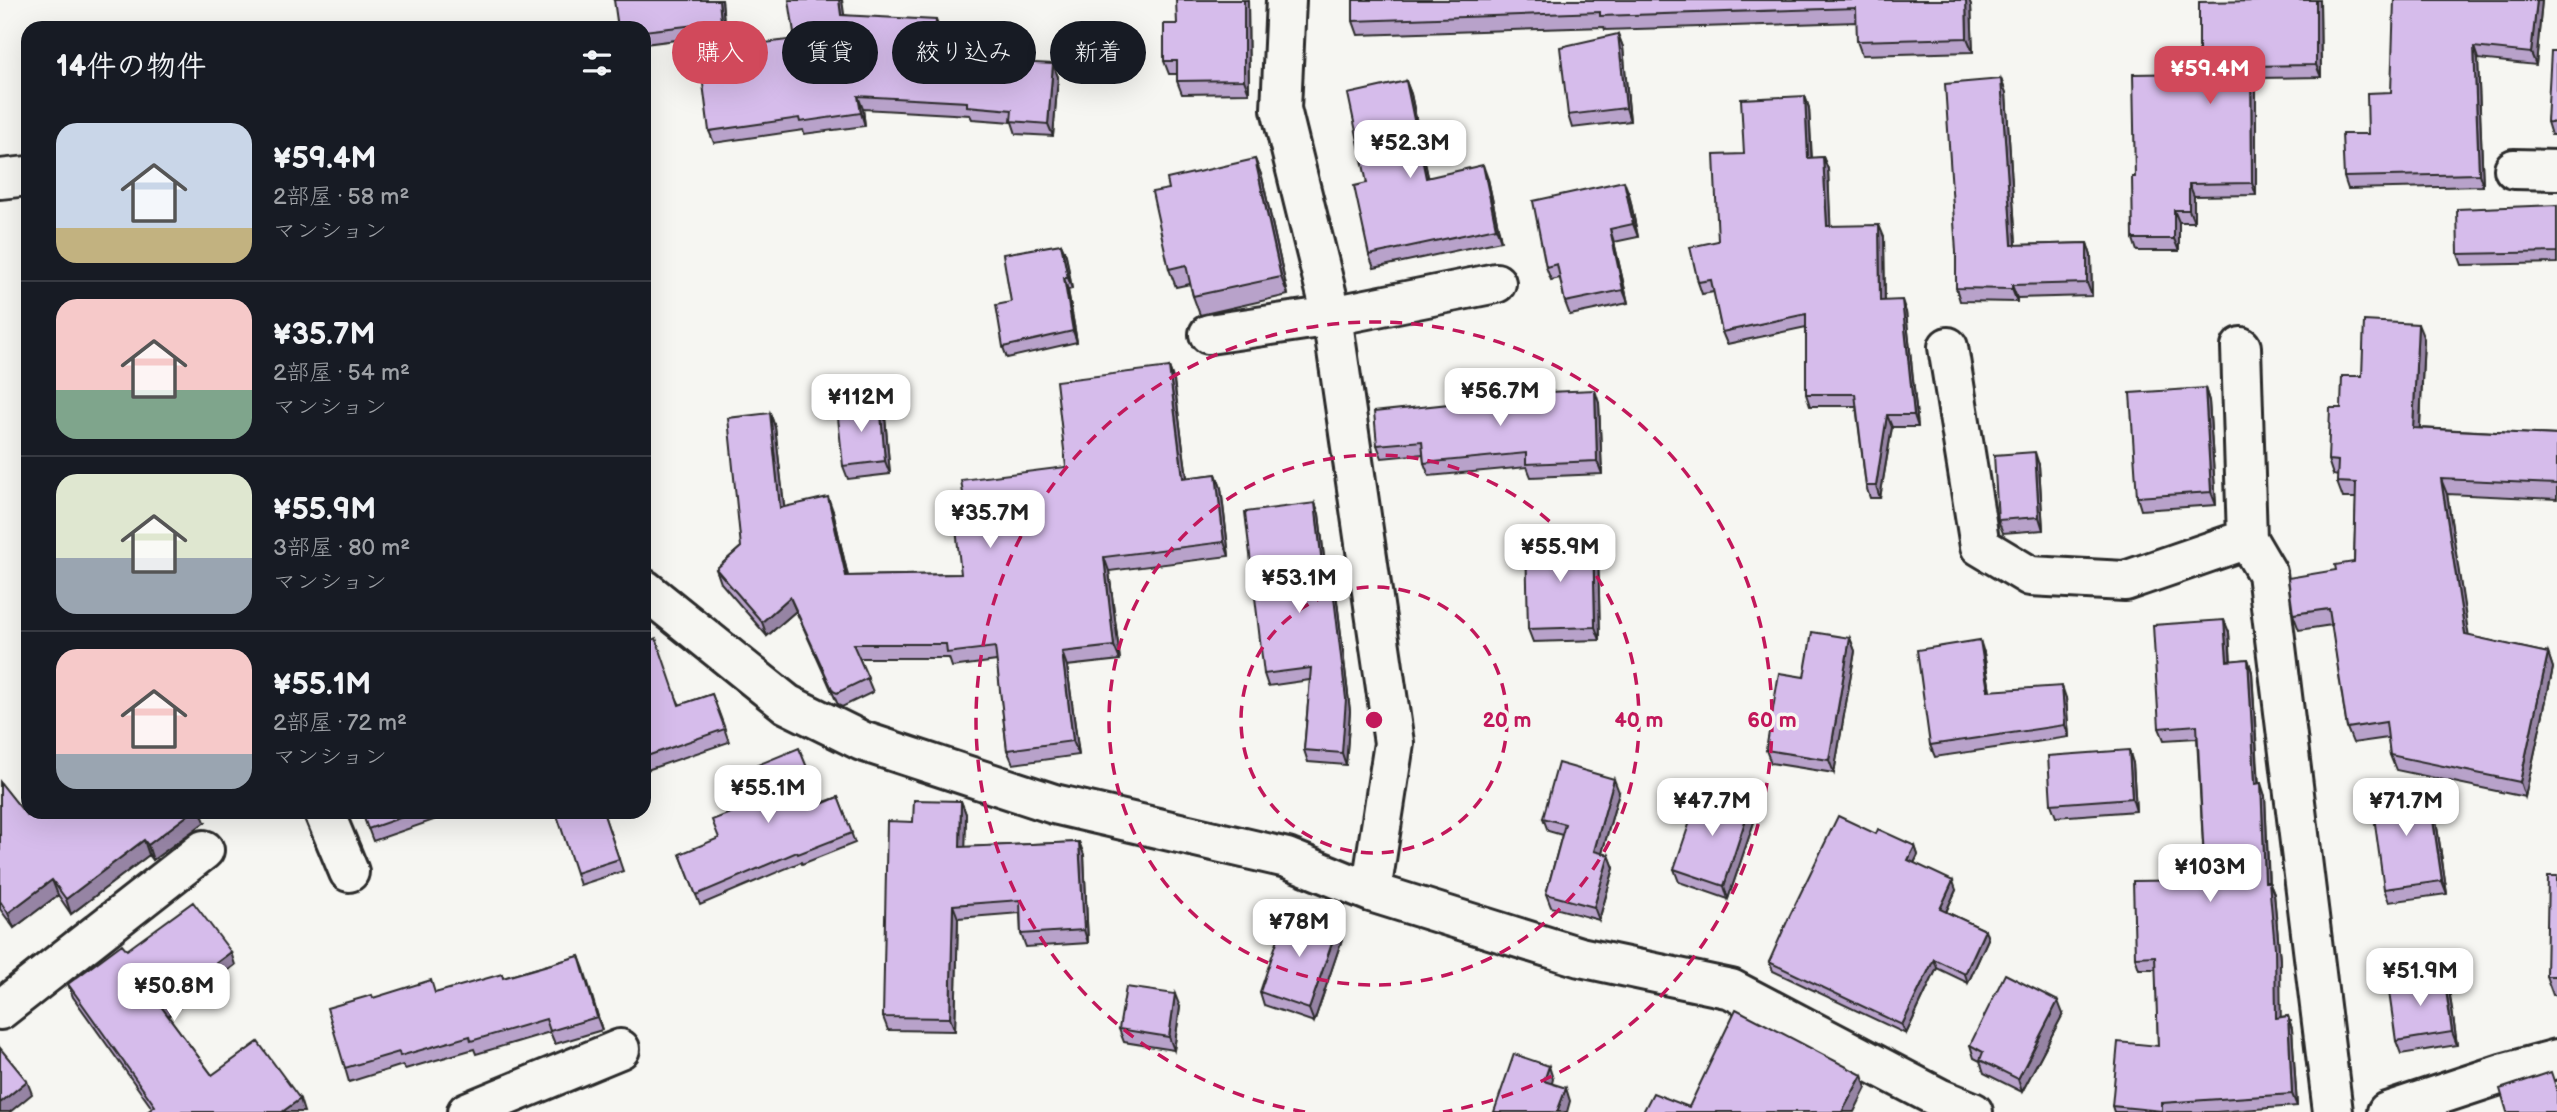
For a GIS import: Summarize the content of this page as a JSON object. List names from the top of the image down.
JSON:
{
  "page": {
    "chip": [
      "購入",
      "賃貸",
      "絞り込み",
      "新着"
    ],
    "heading": "14件の物件",
    "price": [
      "¥59.4M",
      "¥52.3M",
      "¥56.7M",
      "¥112M",
      "¥35.7M",
      "¥55.9M",
      "¥53.1M",
      "¥55.1M",
      "¥47.7M",
      "¥71.7M",
      "¥103M",
      "¥78M",
      "¥51.9M",
      "¥50.8M"
    ],
    "list": [
      {
        "name": "¥59.4M",
        "note": "2部屋 · 58 m² · マンション"
      },
      {
        "name": "¥35.7M",
        "note": "2部屋 · 54 m² · マンション"
      },
      {
        "name": "¥55.9M",
        "note": "3部屋 · 80 m² · マンション"
      },
      {
        "name": "¥55.1M",
        "note": "2部屋 · 72 m² · マンション"
      }
    ]
  },
  "rings": ["20 m", "40 m", "60 m"]
}
